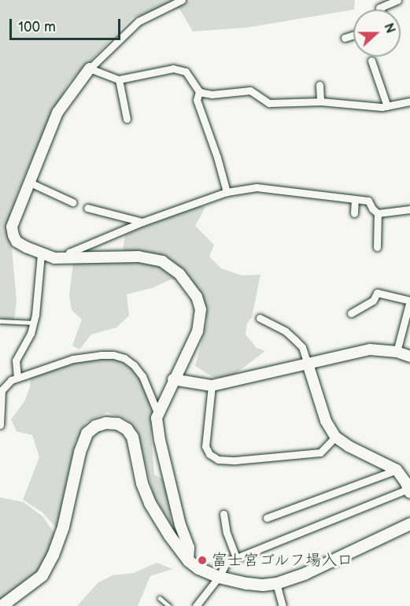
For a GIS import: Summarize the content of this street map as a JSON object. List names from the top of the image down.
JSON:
{
  "places": ["富士宮ゴルフ場入口"],
  "scale_bar": "100 m",
  "north": "right"
}
